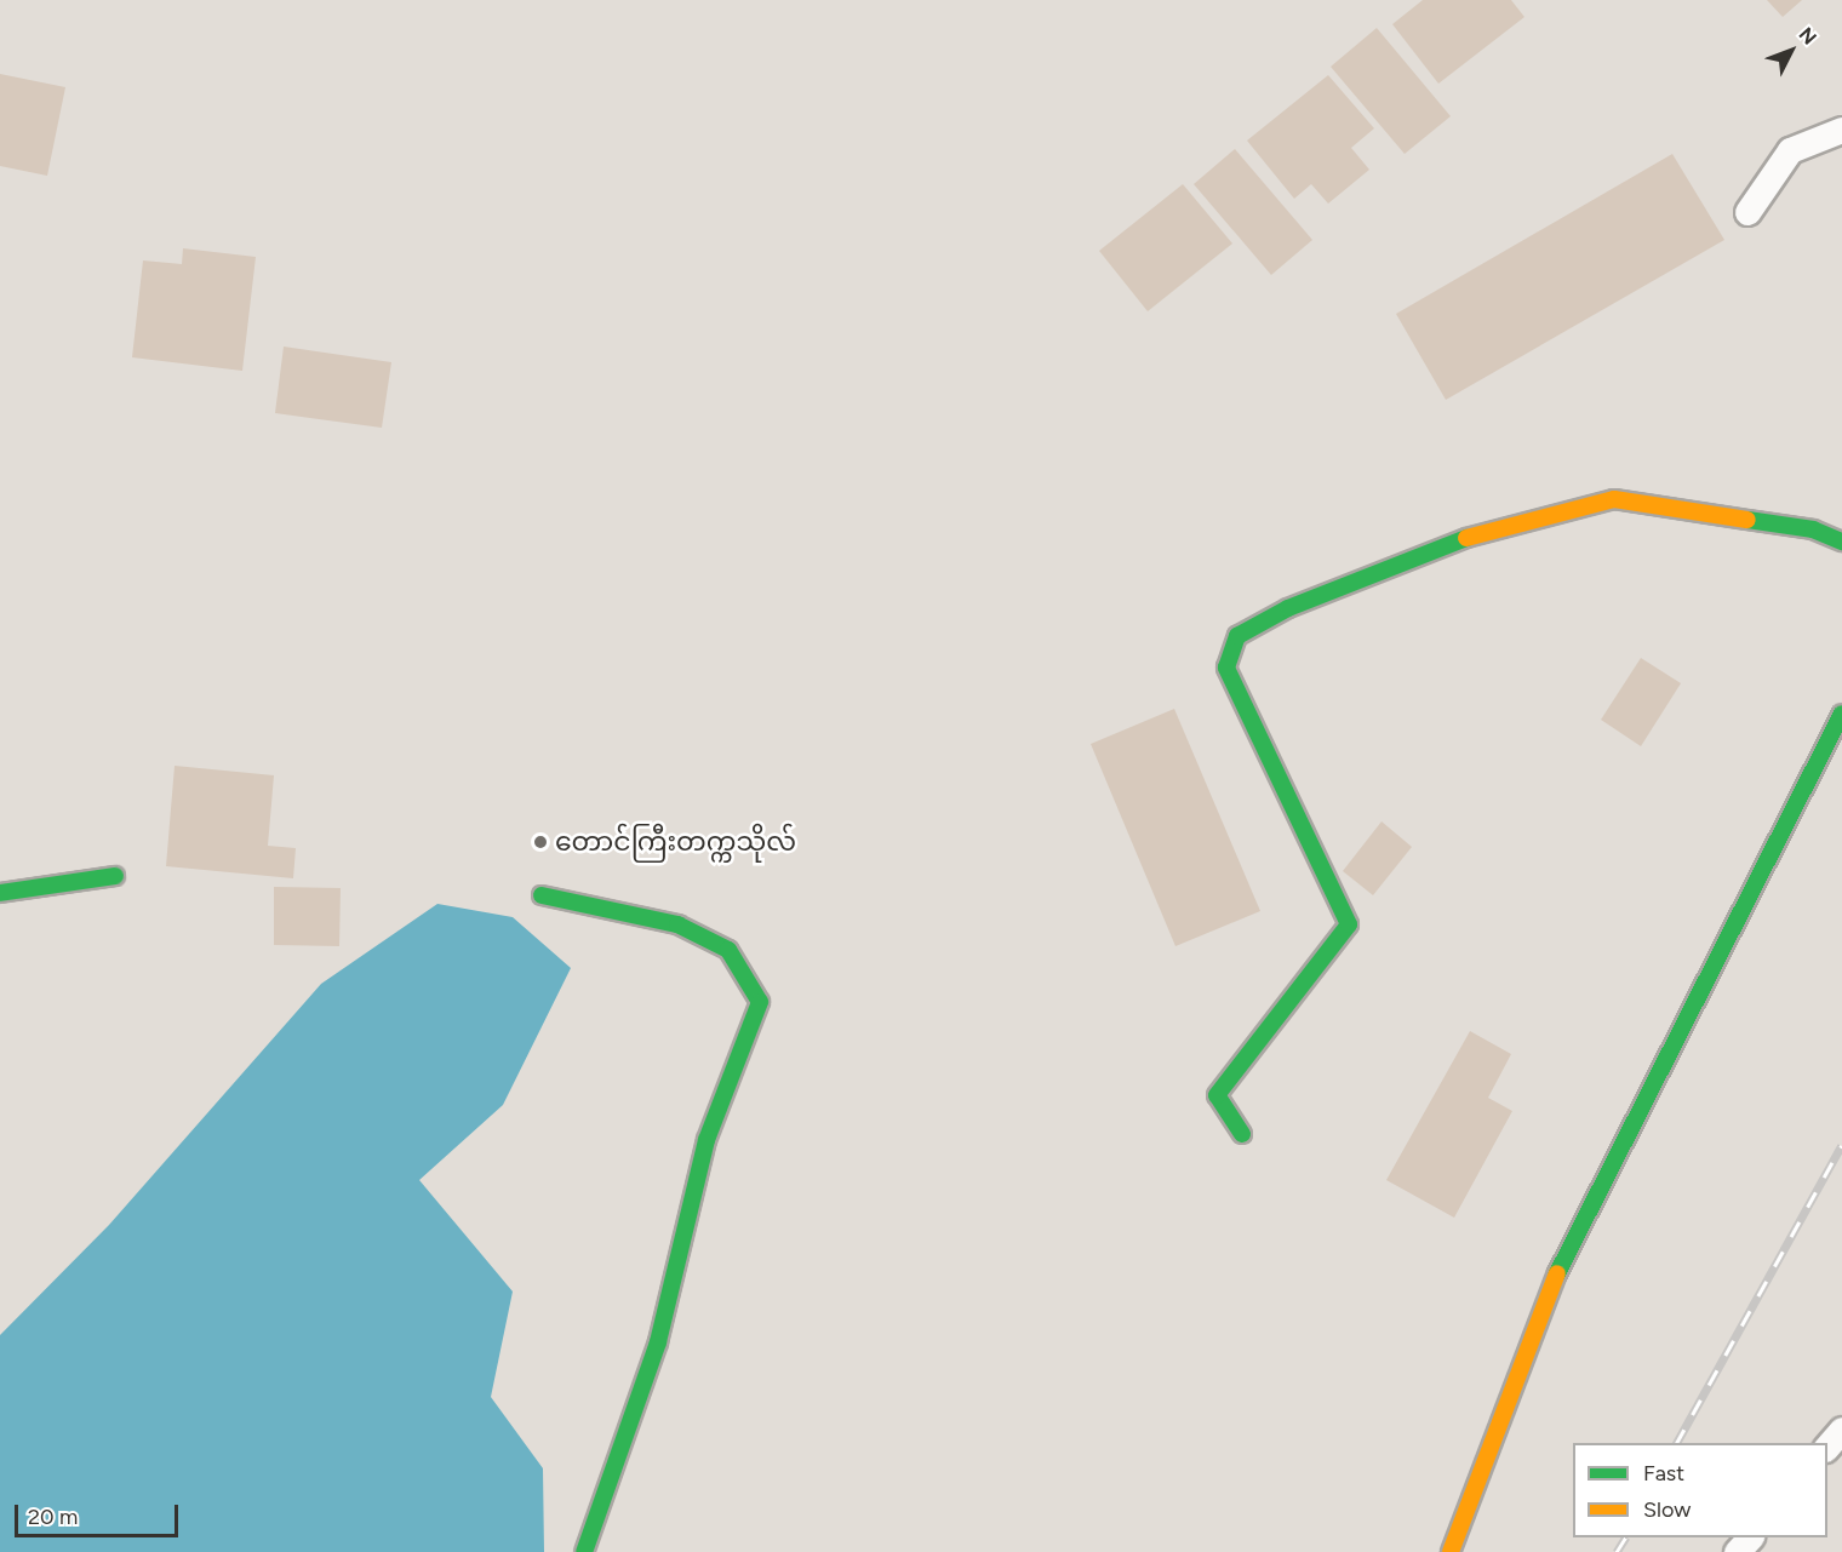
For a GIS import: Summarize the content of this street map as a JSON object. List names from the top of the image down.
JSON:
{
  "places": ["တောင်ကြီးတက္ကသိုလ်"],
  "legend": ["Fast", "Slow"],
  "scale_bar": "20 m",
  "north": "top right"
}
